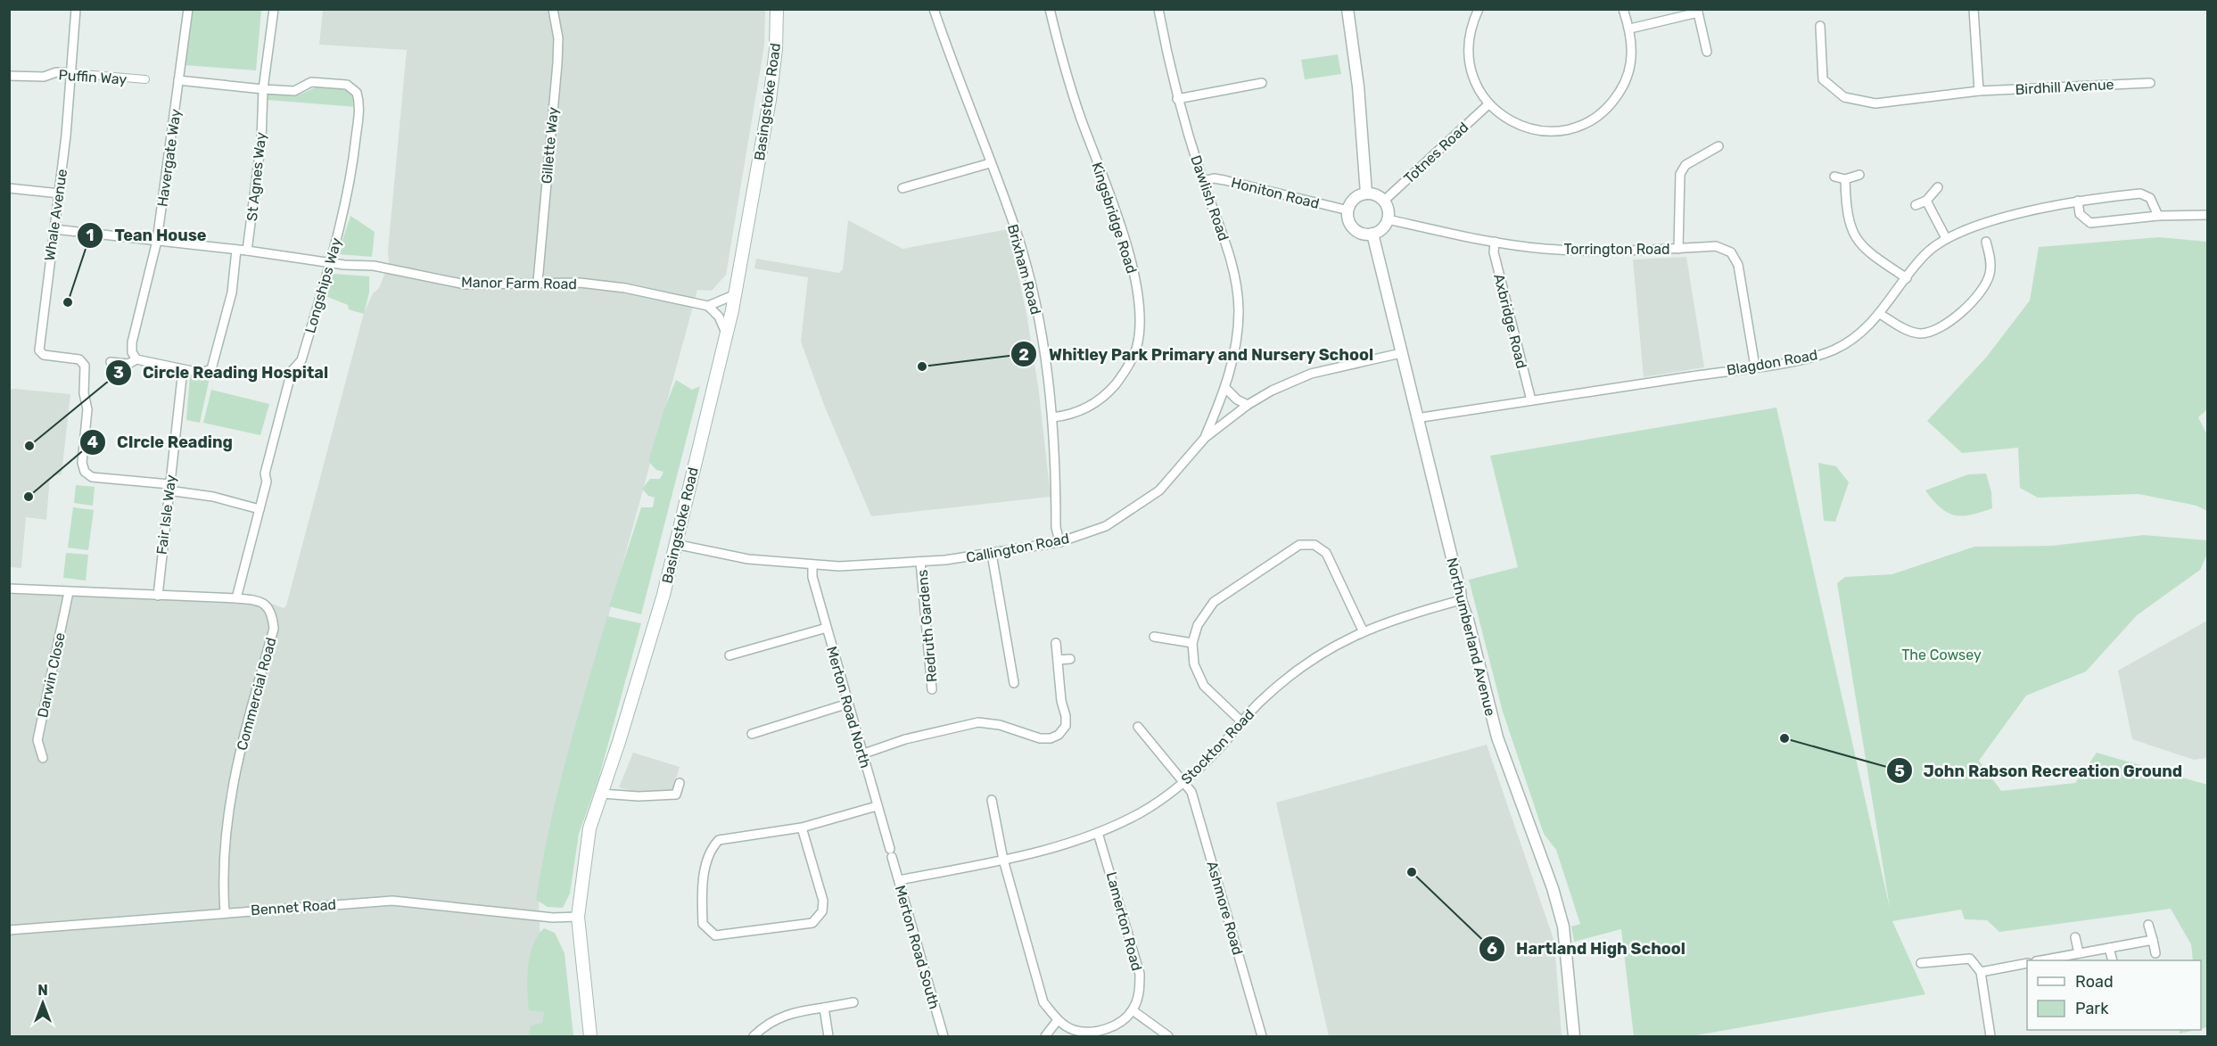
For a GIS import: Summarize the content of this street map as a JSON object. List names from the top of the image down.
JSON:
{
  "streets": {
    "main road": ["Basingstoke Road"],
    "street": [
      "Puffin Way",
      "Birdhill Avenue",
      "Gillette Way",
      "Totnes Road",
      "Havergate Way",
      "St Agnes Way",
      "Honiton Road",
      "Dawlish Road",
      "Whale Avenue",
      "Kingsbridge Road",
      "Torrington Road",
      "Brixham Road",
      "Manor Farm Road",
      "Longships Way",
      "Axbridge Road",
      "Blagdon Road",
      "Fair Isle Way",
      "Callington Road",
      "Redruth Gardens",
      "Northumberland Avenue",
      "Darwin Close",
      "Commercial Road",
      "Merton Road North",
      "Stockton Road",
      "Bennet Road",
      "Ashmore Road",
      "Lamerton Road",
      "Merton Road South"
    ]
  },
  "crossings": [
    ["Puffin Way", "Whale Avenue"],
    ["Basingstoke Road", "Callington Road"],
    ["Basingstoke Road", "Bennet Road"],
    ["Gillette Way", "Manor Farm Road"],
    ["Totnes Road", "Honiton Road"],
    ["Totnes Road", "Torrington Road"],
    ["Totnes Road", "Northumberland Avenue"],
    ["Havergate Way", "Manor Farm Road"],
    ["St Agnes Way", "Manor Farm Road"],
    ["St Agnes Way", "Longships Way"],
    ["Honiton Road", "Dawlish Road"],
    ["Honiton Road", "Torrington Road"],
    ["Honiton Road", "Northumberland Avenue"],
    ["Dawlish Road", "Callington Road"],
    ["Whale Avenue", "Manor Farm Road"],
    ["Whale Avenue", "Fair Isle Way"],
    ["Kingsbridge Road", "Brixham Road"],
    ["Torrington Road", "Axbridge Road"],
    ["Torrington Road", "Blagdon Road"],
    ["Torrington Road", "Northumberland Avenue"],
    ["Brixham Road", "Callington Road"],
    ["Manor Farm Road", "Longships Way"],
    ["Longships Way", "Commercial Road"],
    ["Axbridge Road", "Blagdon Road"],
    ["Blagdon Road", "Northumberland Avenue"],
    ["Fair Isle Way", "Commercial Road"],
    ["Callington Road", "Redruth Gardens"],
    ["Callington Road", "Northumberland Avenue"],
    ["Callington Road", "Merton Road North"],
    ["Northumberland Avenue", "Stockton Road"],
    ["Darwin Close", "Commercial Road"],
    ["Commercial Road", "Bennet Road"],
    ["Merton Road North", "Merton Road South"],
    ["Stockton Road", "Ashmore Road"],
    ["Stockton Road", "Lamerton Road"],
    ["Stockton Road", "Merton Road South"]
  ],
  "parks": ["The Cowsey"],
  "places": [
    "Tean House",
    "Whitley Park Primary and Nursery School",
    "Circle Reading Hospital",
    "CIrcle Reading",
    "John Rabson Recreation Ground",
    "Hartland High School"
  ],
  "legend": ["Road", "Park"],
  "north": "top"
}
